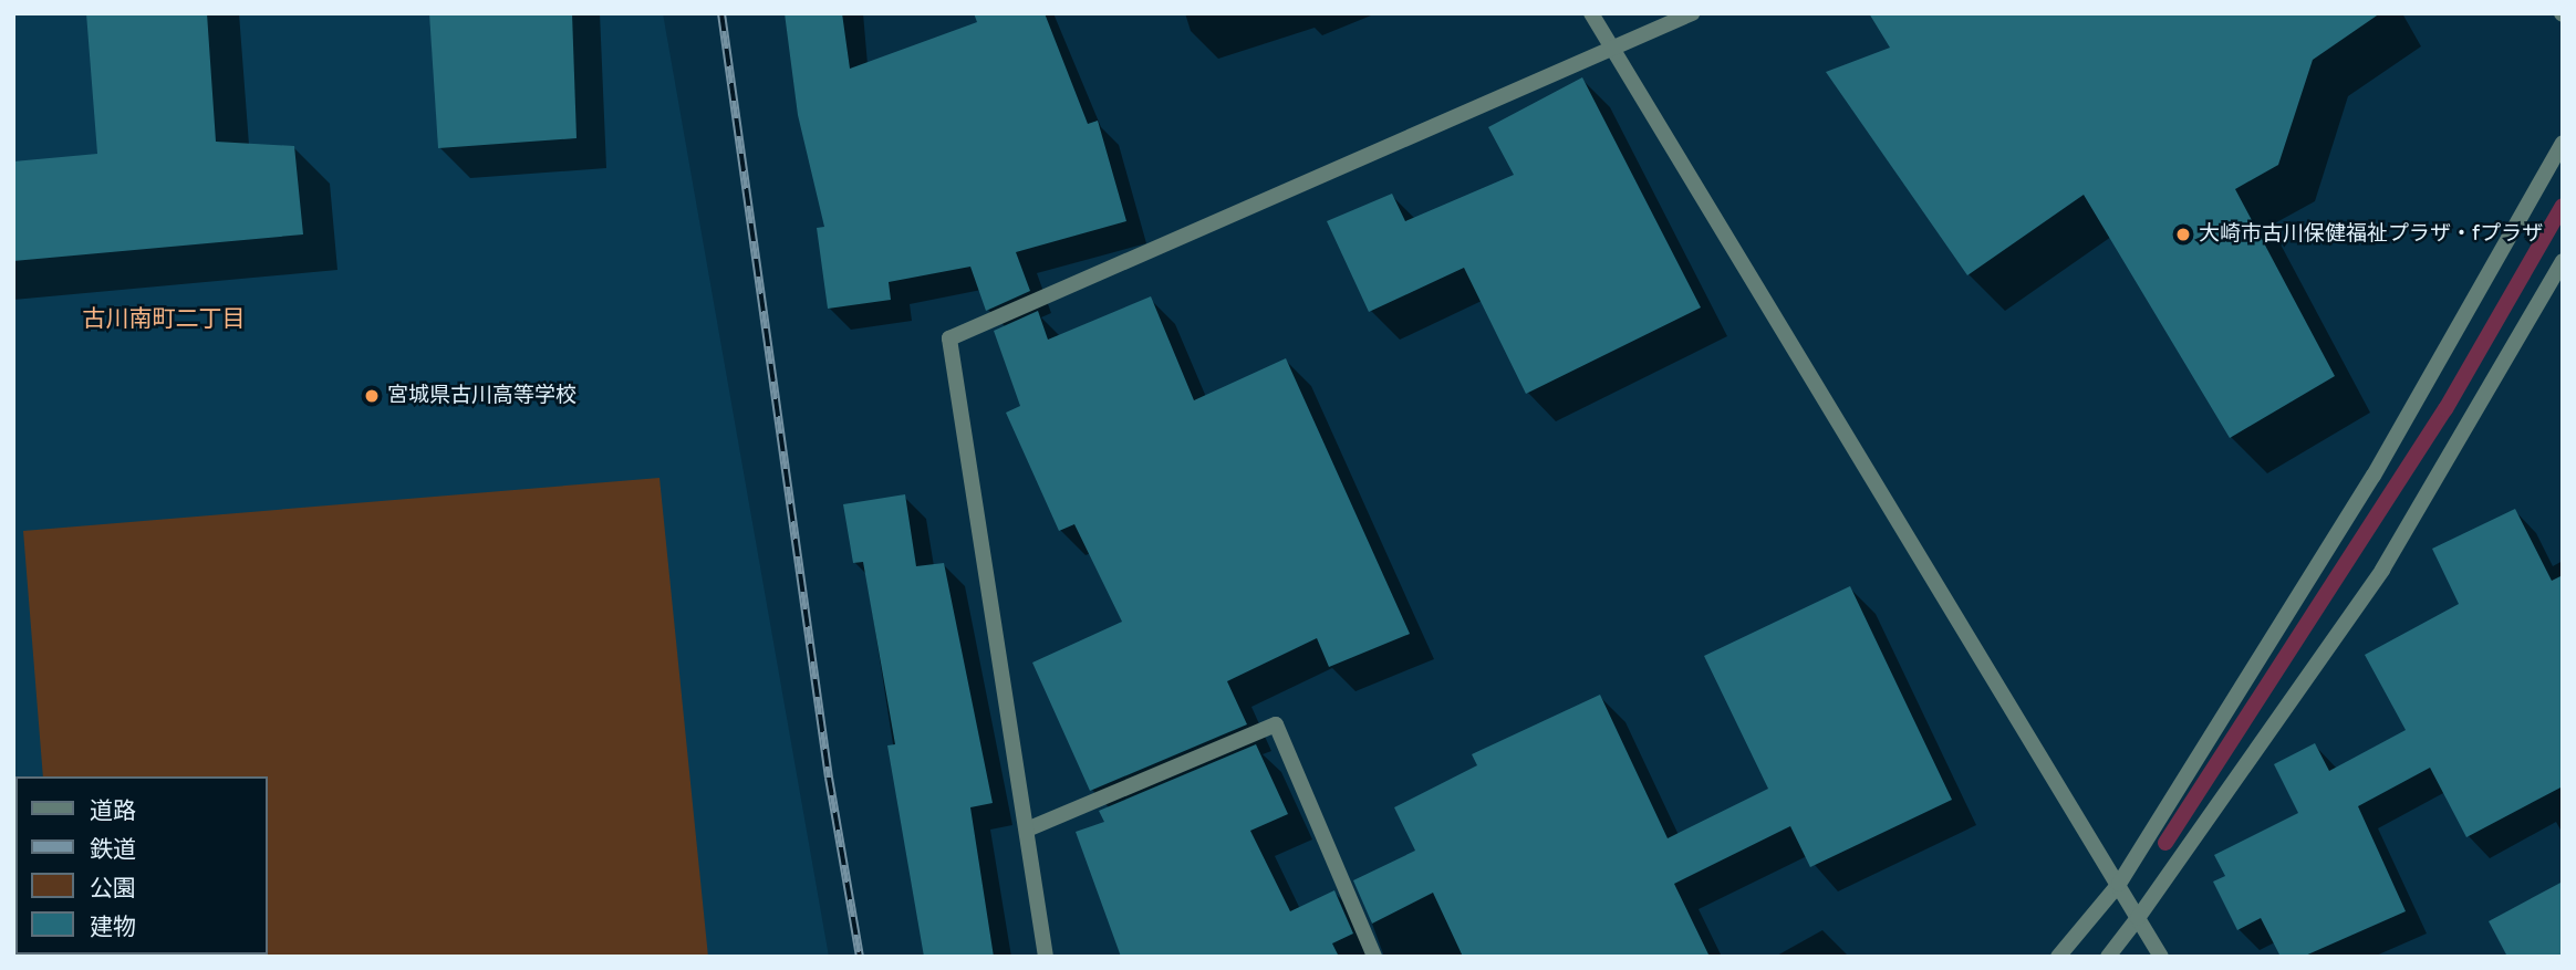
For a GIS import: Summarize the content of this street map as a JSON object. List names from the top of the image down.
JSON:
{
  "districts": ["古川南町二丁目"],
  "places": ["大崎市古川保健福祉プラザ・fプラザ", "宮城県古川高等学校"],
  "legend": [
    "道路",
    "鉄道",
    "公園",
    "建物"
  ]
}
